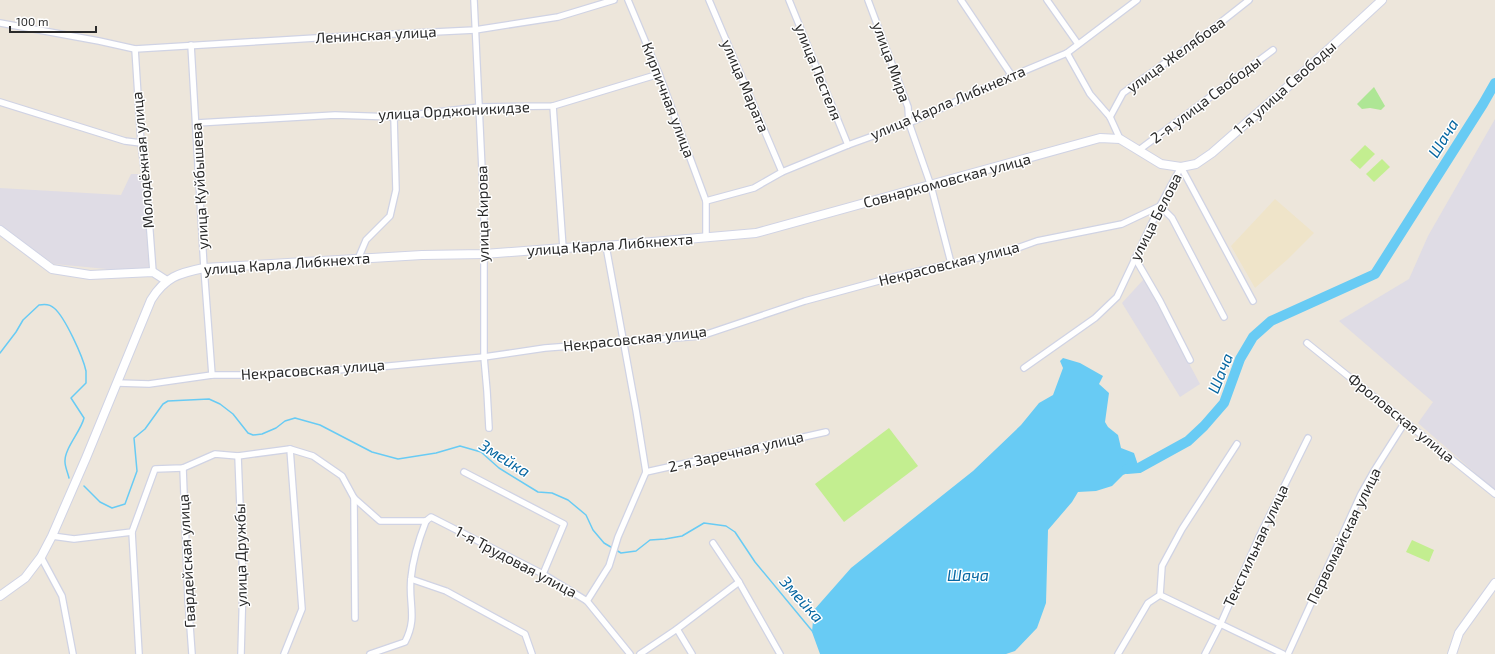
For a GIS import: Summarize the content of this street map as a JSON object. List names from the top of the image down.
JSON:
{
  "streets": {
    "street": [
      "Ленинская улица",
      "улица Желябова",
      "улица Мира",
      "улица Пестеля",
      "улица Марата",
      "1-я улица Свободы",
      "Кирпичная улица",
      "2-я улица Свободы",
      "улица Карла Либкнехта",
      "улица Орджоникидзе",
      "Молодёжная улица",
      "Совнаркомовская улица",
      "улица Куйбышева",
      "улица Кирова",
      "улица Белова",
      "Некрасовская улица",
      "Фроловская улица",
      "2-я Заречная улица",
      "Первомайская улица",
      "Текстильная улица",
      "улица Дружбы",
      "Гвардейская улица",
      "1-я Трудовая улица"
    ]
  },
  "crossings": [
    ["Ленинская улица", "Молодёжная улица"],
    ["Ленинская улица", "улица Куйбышева"],
    ["Ленинская улица", "улица Кирова"],
    ["улица Мира", "улица Карла Либкнехта"],
    ["улица Мира", "Совнаркомовская улица"],
    ["улица Мира", "Некрасовская улица"],
    ["улица Пестеля", "улица Карла Либкнехта"],
    ["улица Марата", "улица Карла Либкнехта"],
    ["1-я улица Свободы", "Совнаркомовская улица"],
    ["1-я улица Свободы", "улица Белова"],
    ["Кирпичная улица", "улица Карла Либкнехта"],
    ["Кирпичная улица", "улица Орджоникидзе"],
    ["2-я улица Свободы", "Совнаркомовская улица"],
    ["улица Карла Либкнехта", "Совнаркомовская улица"],
    ["улица Карла Либкнехта", "улица Куйбышева"],
    ["улица Карла Либкнехта", "улица Кирова"],
    ["улица Орджоникидзе", "улица Куйбышева"],
    ["улица Орджоникидзе", "улица Кирова"],
    ["Совнаркомовская улица", "улица Белова"],
    ["улица Куйбышева", "Некрасовская улица"],
    ["улица Кирова", "Некрасовская улица"],
    ["улица Белова", "Некрасовская улица"],
    ["Фроловская улица", "Первомайская улица"]
  ],
  "water": ["Шача", "Змейка"],
  "scale_bar": "100 m"
}
